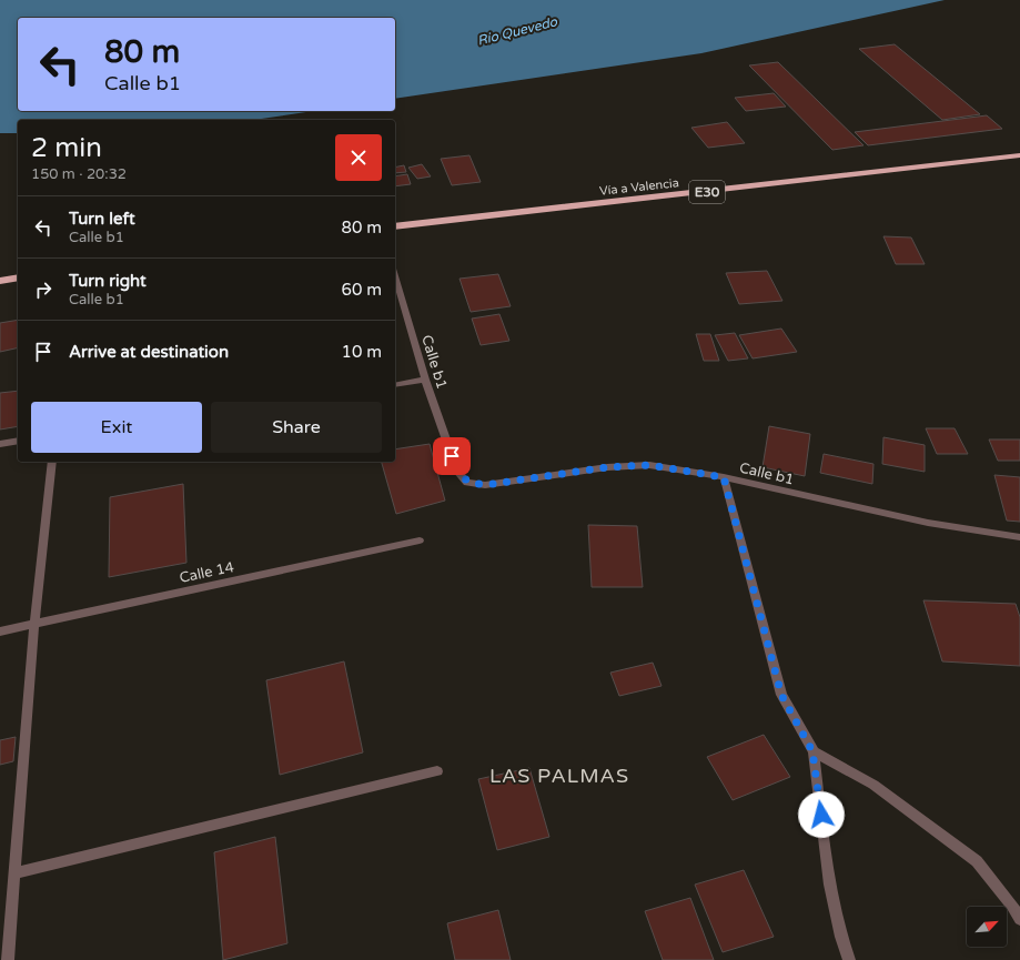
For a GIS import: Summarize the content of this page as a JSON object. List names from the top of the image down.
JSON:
{
  "streets": {
    "highway": ["Vía a Valencia", "E30"],
    "street": ["Calle b1", "Calle 14"]
  },
  "districts": ["LAS PALMAS"],
  "water": ["Río Quevedo"],
  "north": "top right",
  "page": {
    "turn": ["80 m", "Calle b1"],
    "heading": ["2 min", "150 m · 20:32"],
    "list": [
      {
        "name": "Turn left",
        "note": "Calle b1",
        "value": "80 m"
      },
      {
        "name": "Turn right",
        "note": "Calle b1",
        "value": "60 m"
      },
      {
        "name": "Arrive at destination",
        "value": "10 m"
      }
    ],
    "buttons": ["Exit", "Share"]
  }
}
